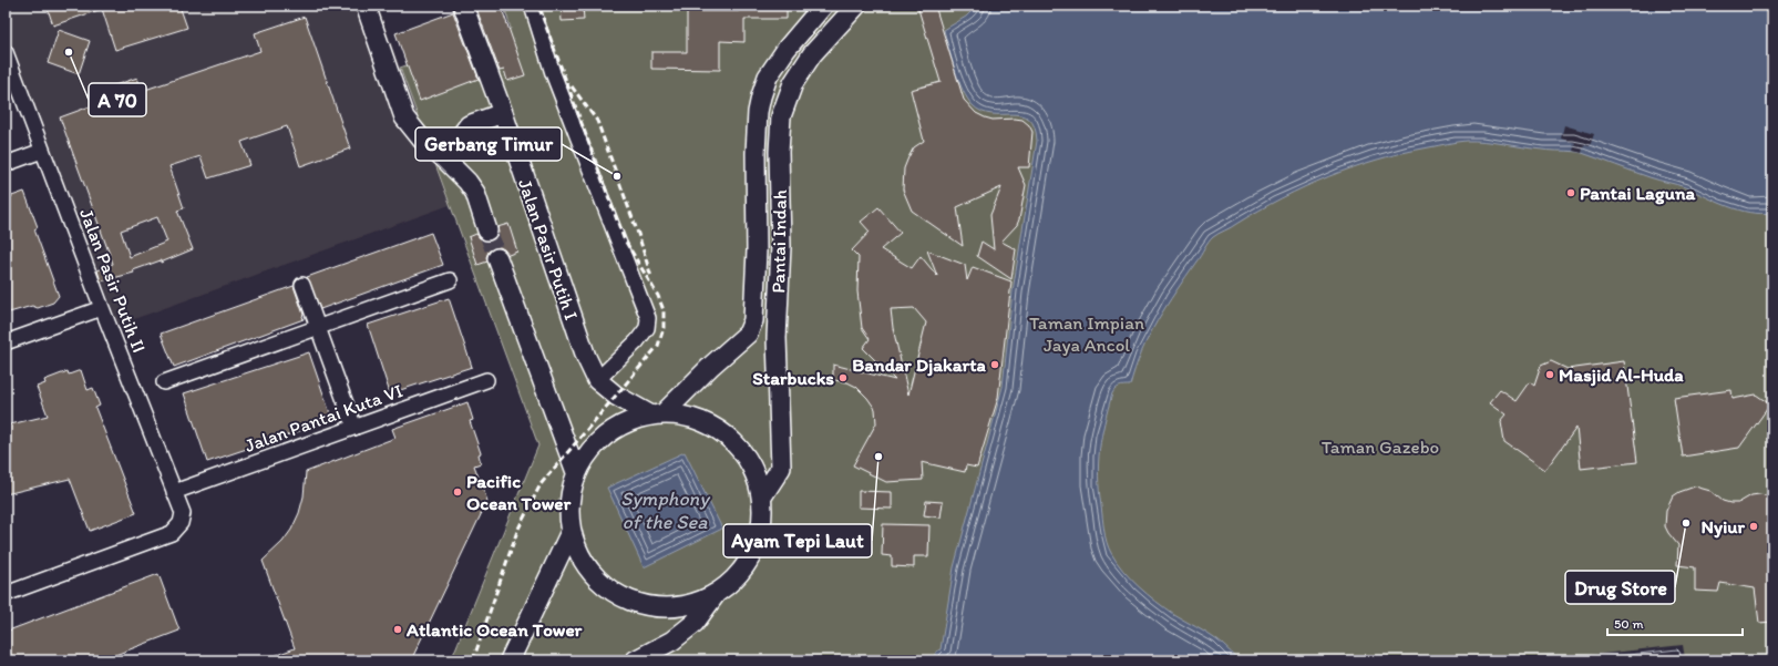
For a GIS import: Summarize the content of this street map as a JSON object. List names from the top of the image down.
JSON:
{
  "streets": {
    "street": [
      "Pantai Indah",
      "Jalan Pasir Putih I",
      "Jalan Pasir Putih II",
      "Jalan Pantai Kuta VI"
    ]
  },
  "crossings": [
    ["Pantai Indah", "Jalan Pasir Putih I"],
    ["Jalan Pasir Putih II", "Jalan Pantai Kuta VI"]
  ],
  "water": ["Symphony of the Sea"],
  "parks": ["Taman Impian Jaya Ancol", "Taman Gazebo"],
  "places": [
    "A 70",
    "Gerbang Timur",
    "Pantai Laguna",
    "Bandar Djakarta",
    "Masjid Al-Huda",
    "Starbucks",
    "Ayam Tepi Laut",
    "Pacific Ocean Tower",
    "Drug Store",
    "Nyiur",
    "Atlantic Ocean Tower"
  ],
  "scale_bar": "50 m"
}
